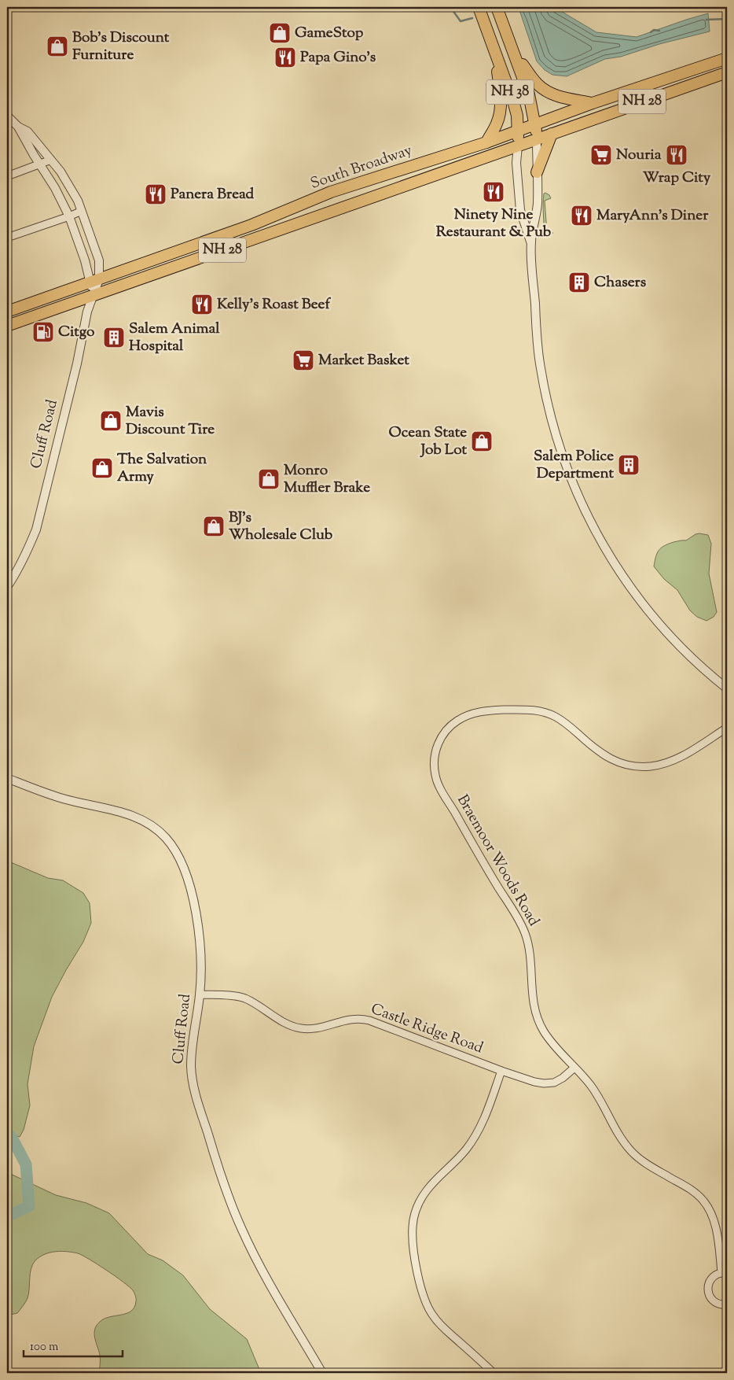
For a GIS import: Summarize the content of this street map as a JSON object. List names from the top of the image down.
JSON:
{
  "streets": {
    "main road": ["NH 38", "NH 28", "South Broadway"],
    "street": ["Cluff Road", "Braemoor Woods Road", "Castle Ridge Road"]
  },
  "crossings": [
    ["NH 38", "South Broadway"],
    ["South Broadway", "Cluff Road"],
    ["Cluff Road", "Castle Ridge Road"],
    ["Braemoor Woods Road", "Castle Ridge Road"]
  ],
  "places": {
    "shop": [
      "GameStop",
      "Bob's Discount Furniture",
      "Mavis Discount Tire",
      "Ocean State Job Lot",
      "The Salvation Army",
      "Monro Muffler Brake",
      "BJ's Wholesale Club"
    ],
    "restaurant": [
      "Papa Gino's",
      "Wrap City",
      "Ninety Nine Restaurant & Pub",
      "Panera Bread",
      "MaryAnn's Diner",
      "Kelly's Roast Beef"
    ],
    "supermarket": ["Nouria", "Market Basket"],
    "building": ["Chasers", "Salem Animal Hospital", "Salem Police Department"],
    "fuel station": ["Citgo"]
  },
  "scale_bar": "100 m"
}
